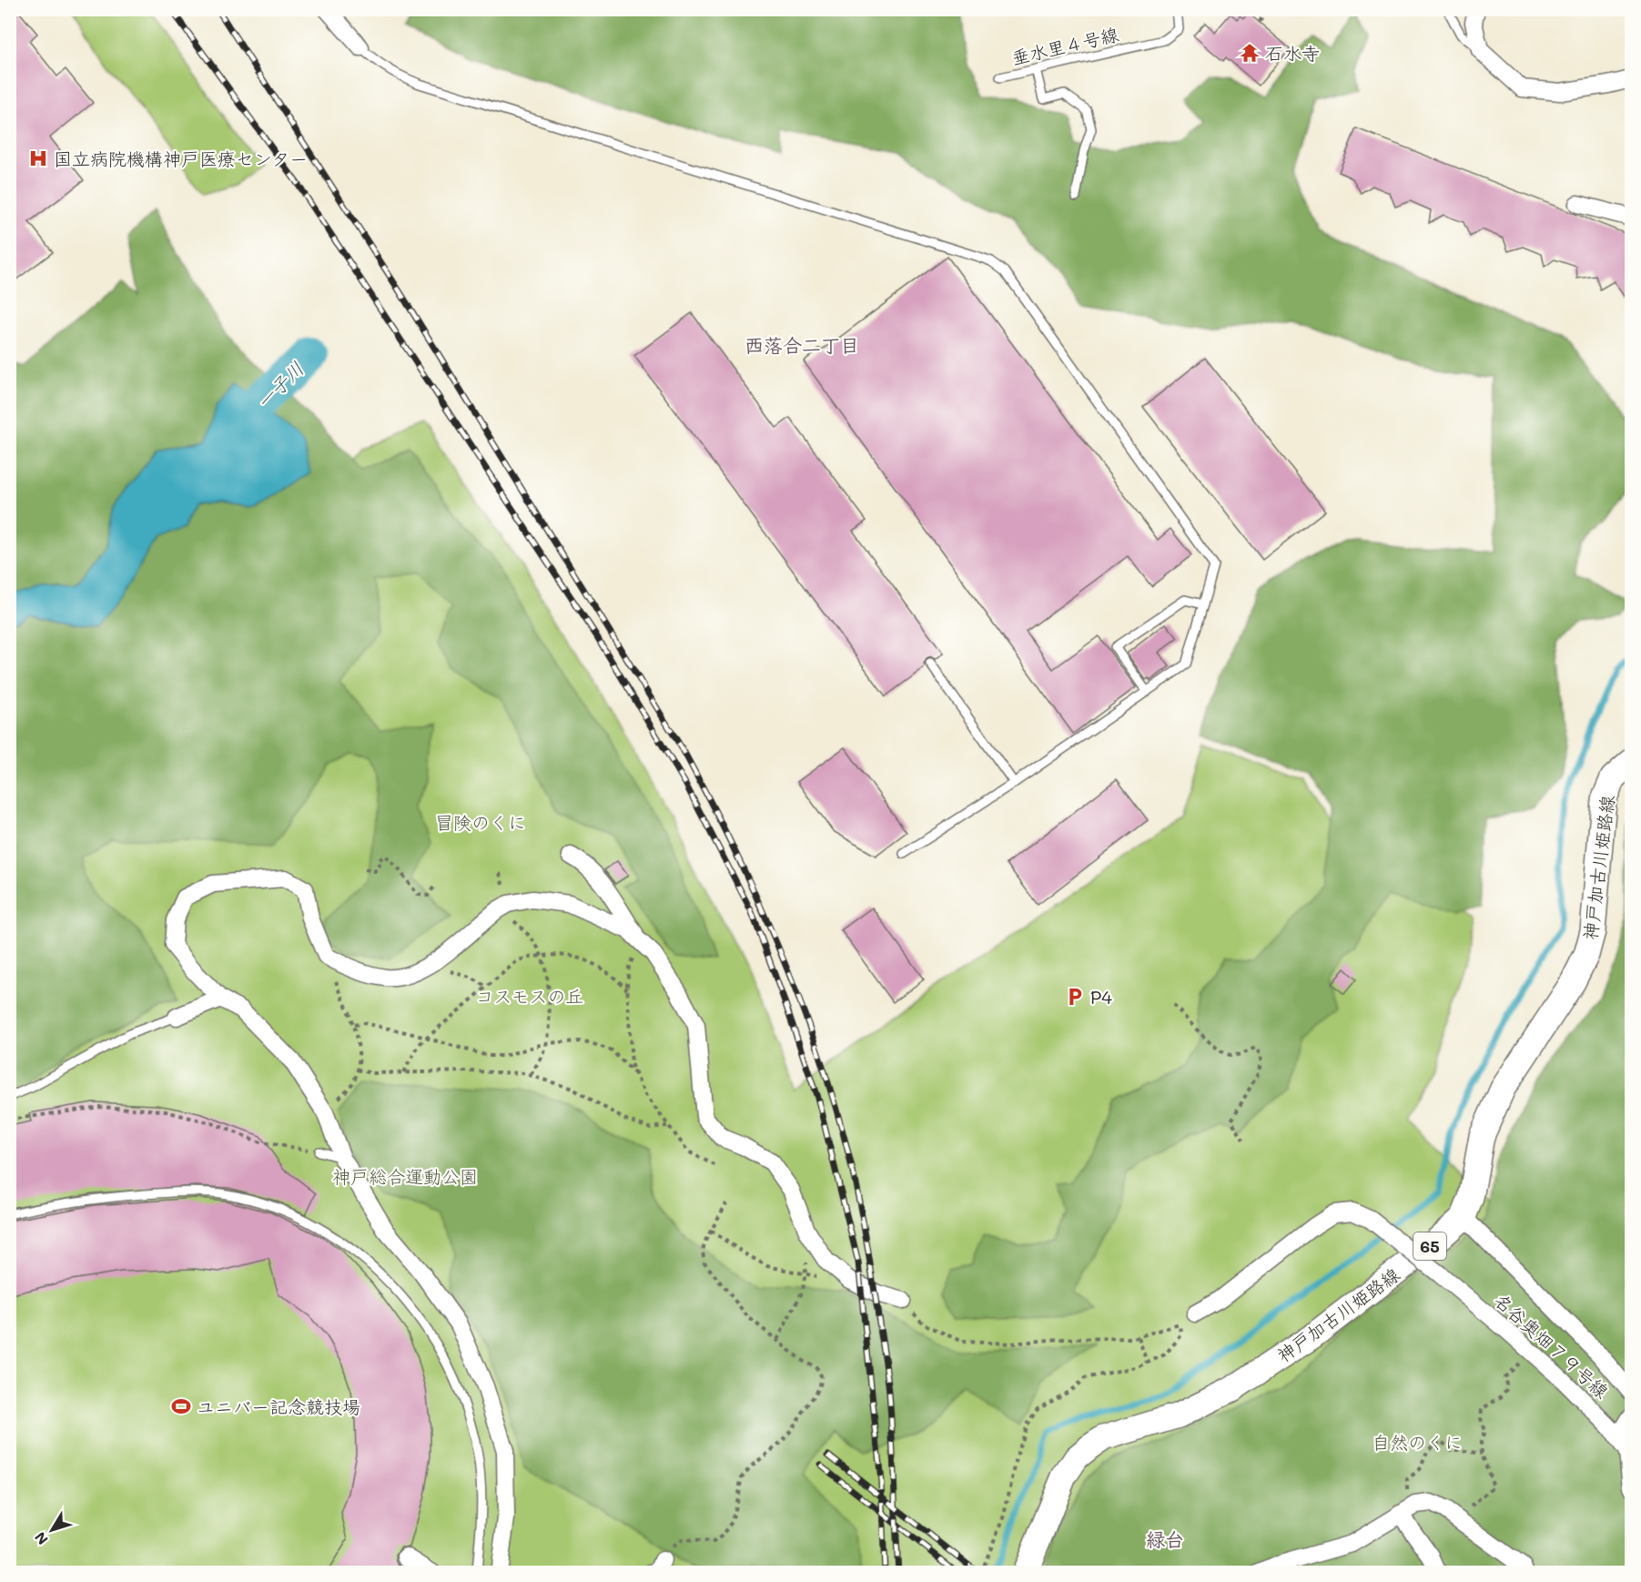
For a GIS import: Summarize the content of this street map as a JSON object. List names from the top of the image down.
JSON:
{
  "streets": {
    "main road": ["神戸加古川姫路線", "65"],
    "street": ["名谷奥畑７９号線"],
    "lane": ["垂水里４号線"]
  },
  "districts": ["西落合二丁目", "緑台"],
  "water": ["一子川"],
  "parks": [
    "冒険のくに",
    "コスモスの丘",
    "神戸総合運動公園",
    "自然のくに"
  ],
  "places": {
    "temple": ["石水寺"],
    "hospital": ["国立病院機構神戸医療センター"],
    "parking": ["P4"],
    "sports": ["ユニバー記念競技場"]
  },
  "north": "bottom left"
}
